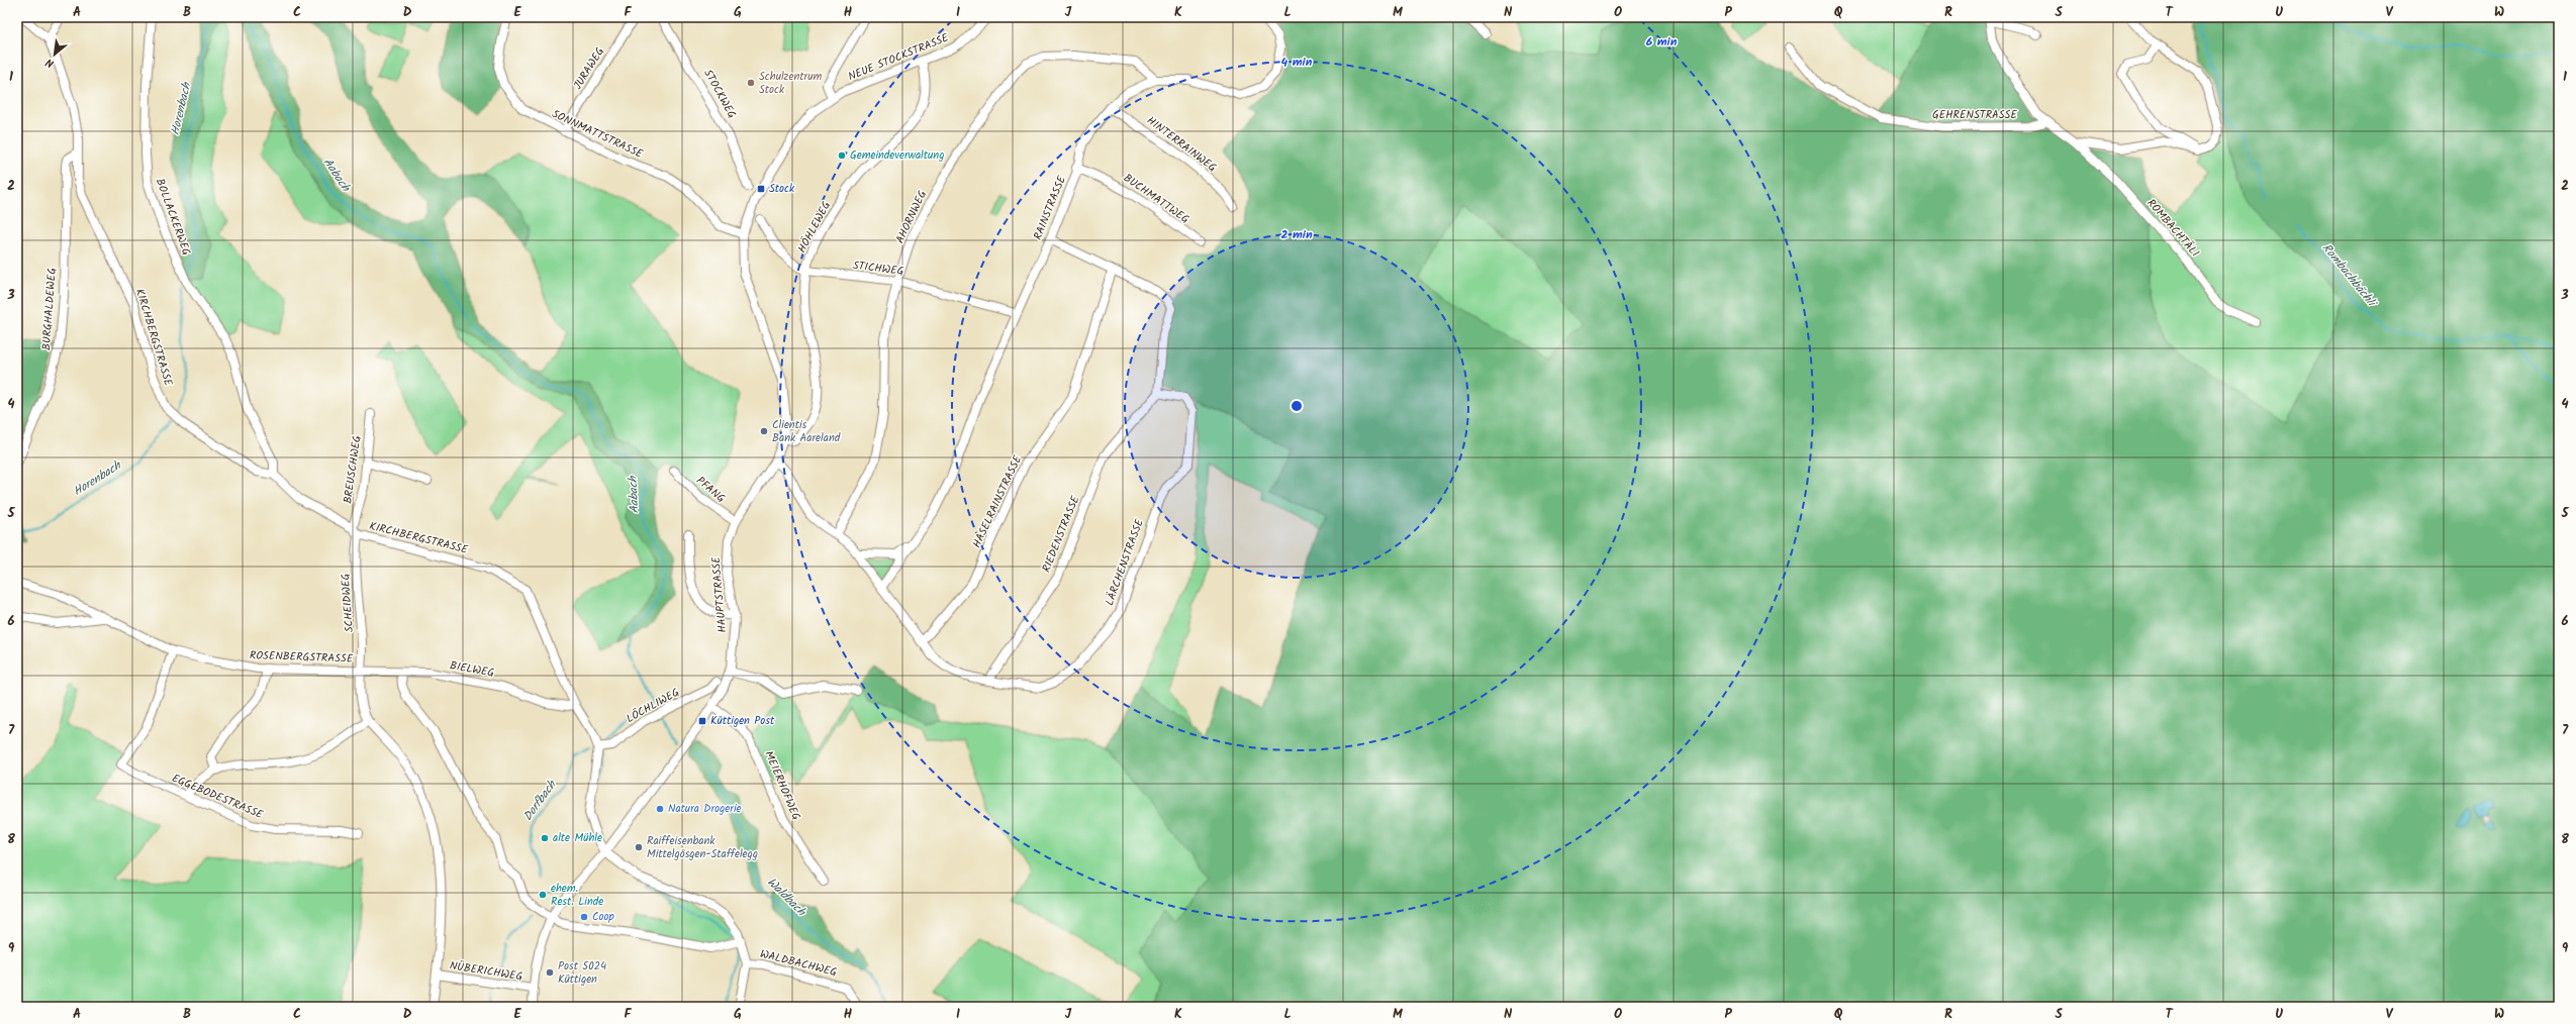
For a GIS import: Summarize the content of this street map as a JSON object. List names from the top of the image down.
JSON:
{
  "streets": {
    "street": [
      "NEUE STOCKSTRASSE",
      "JURAWEG",
      "STOCKWEG",
      "GEHRENSTRASSE",
      "SONNMATTSTRASSE",
      "HINTERRAINWEG",
      "BUCHMATTWEG",
      "RAINSTRASSE",
      "BOLLACKERWEG",
      "AHORNWEG",
      "HÖHLEWEG",
      "ROMBACHTÄLI",
      "STICHWEG",
      "BURGHALDEWEG",
      "KIRCHBERGSTRASSE",
      "BREUSCHWEG",
      "PFANG",
      "HASELRAINSTRASSE",
      "RIEDENSTRASSE",
      "LÄRCHENSTRASSE",
      "HAUPTSTRASSE",
      "SCHEIDWEG",
      "ROSENBERGSTRASSE",
      "BIELWEG",
      "LÖCHLIWEG",
      "MEIERHOFWEG",
      "EGGEBODESTRASSE",
      "WALDBACHWEG",
      "NÜBERICHWEG"
    ]
  },
  "crossings": [
    ["NEUE STOCKSTRASSE", "HÖHLEWEG"],
    ["NEUE STOCKSTRASSE", "HAUPTSTRASSE"],
    ["JURAWEG", "SONNMATTSTRASSE"],
    ["GEHRENSTRASSE", "ROMBACHTÄLI"],
    ["SONNMATTSTRASSE", "HAUPTSTRASSE"],
    ["HINTERRAINWEG", "RAINSTRASSE"],
    ["BUCHMATTWEG", "RAINSTRASSE"],
    ["RAINSTRASSE", "AHORNWEG"],
    ["RAINSTRASSE", "STICHWEG"],
    ["BOLLACKERWEG", "KIRCHBERGSTRASSE"],
    ["AHORNWEG", "STICHWEG"],
    ["HÖHLEWEG", "STICHWEG"],
    ["HÖHLEWEG", "HAUPTSTRASSE"],
    ["BURGHALDEWEG", "KIRCHBERGSTRASSE"],
    ["KIRCHBERGSTRASSE", "BREUSCHWEG"],
    ["KIRCHBERGSTRASSE", "HAUPTSTRASSE"],
    ["KIRCHBERGSTRASSE", "SCHEIDWEG"],
    ["KIRCHBERGSTRASSE", "BIELWEG"],
    ["KIRCHBERGSTRASSE", "LÖCHLIWEG"],
    ["BREUSCHWEG", "SCHEIDWEG"],
    ["PFANG", "HAUPTSTRASSE"],
    ["RIEDENSTRASSE", "LÄRCHENSTRASSE"],
    ["HAUPTSTRASSE", "MEIERHOFWEG"],
    ["HAUPTSTRASSE", "NÜBERICHWEG"],
    ["SCHEIDWEG", "ROSENBERGSTRASSE"],
    ["SCHEIDWEG", "BIELWEG"],
    ["ROSENBERGSTRASSE", "BIELWEG"],
    ["ROSENBERGSTRASSE", "EGGEBODESTRASSE"]
  ],
  "water": [
    "Horenbach",
    "Aabach",
    "Rombachbächli",
    "Dorfbach",
    "Waldbach"
  ],
  "places": {
    "other": [
      "Schulzentrum Stock",
      "Gemeindeverwaltung",
      "Clientis Bank Aareland",
      "Natura Drogerie",
      "alte Mühle",
      "Raiffeisenbank Mittelgösgen-Staffelegg",
      "ehem. Rest. Linde",
      "Coop",
      "Post 5024 Küttigen"
    ],
    "transit": ["Stock", "Küttigen Post"]
  },
  "north": "bottom left",
  "grid": {
    "columns": [
      "A",
      "B",
      "C",
      "D",
      "E",
      "F",
      "G",
      "H",
      "I",
      "J",
      "K",
      "L",
      "M",
      "N",
      "O",
      "P",
      "Q",
      "R",
      "S",
      "T",
      "U",
      "V",
      "W"
    ],
    "rows": [
      "1",
      "2",
      "3",
      "4",
      "5",
      "6",
      "7",
      "8",
      "9"
    ]
  },
  "rings": ["6 min", "4 min", "2 min"]
}
